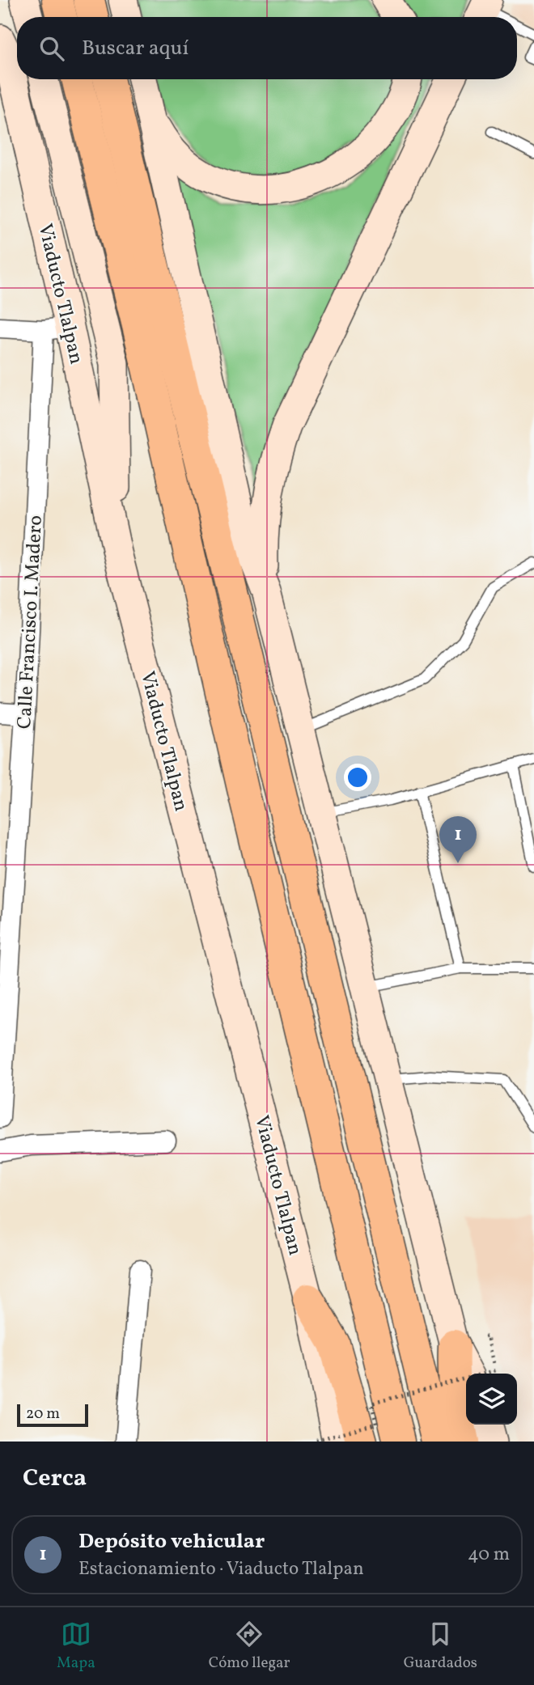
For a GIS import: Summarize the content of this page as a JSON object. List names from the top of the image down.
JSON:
{
  "streets": {
    "main road": ["Viaducto Tlalpan"],
    "street": ["Calle Francisco I. Madero"]
  },
  "crossings": [
    ["Viaducto Tlalpan", "Calle Francisco I. Madero"]
  ],
  "scale_bar": "20 m",
  "page": {
    "search": "Buscar aquí",
    "pins": "1",
    "scale": "20 m",
    "heading": "Cerca",
    "list": [
      {
        "mark": "1",
        "name": "Depósito vehicular",
        "note": "Estacionamiento · Viaducto Tlalpan",
        "value": "40 m"
      }
    ],
    "nav": ["Mapa", "Cómo llegar", "Guardados"]
  }
}
